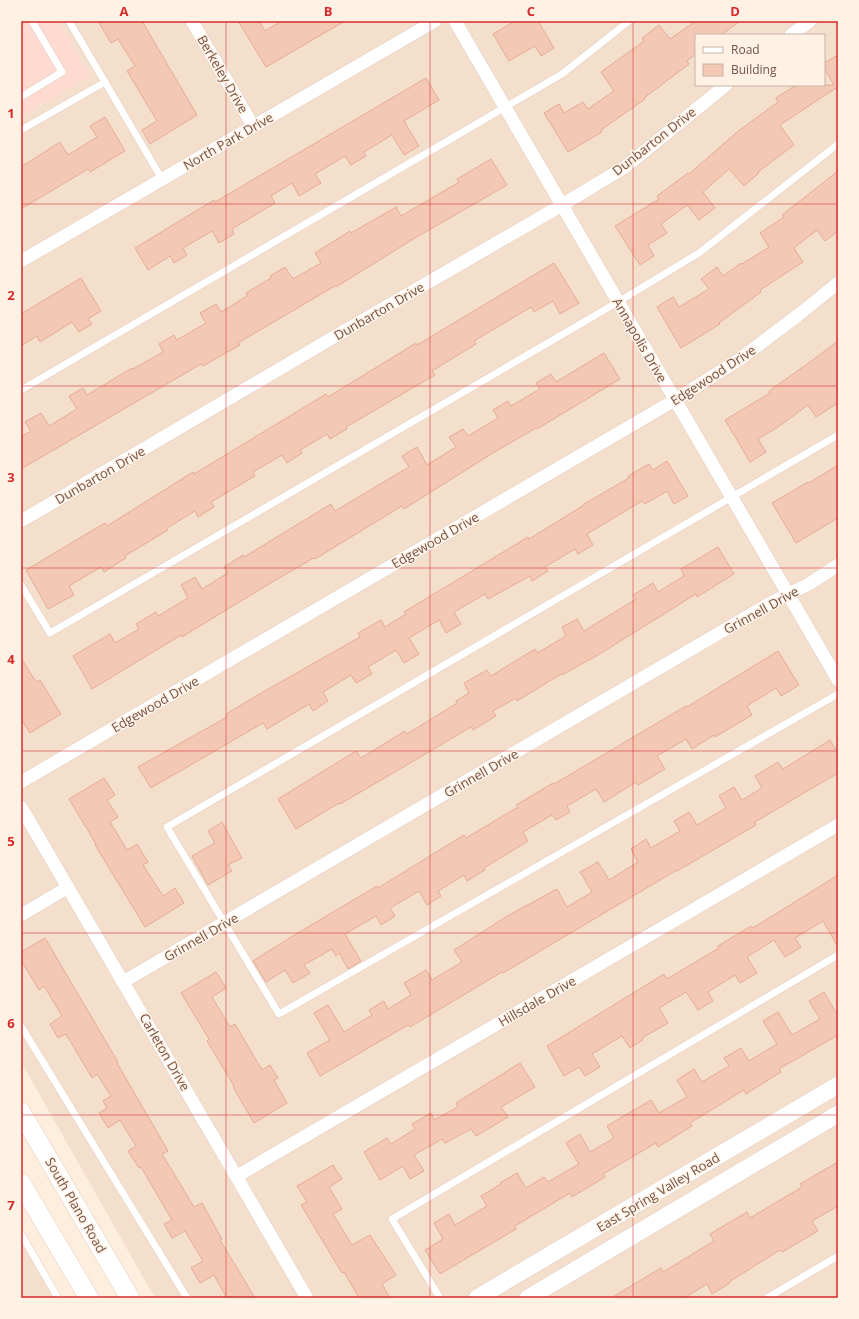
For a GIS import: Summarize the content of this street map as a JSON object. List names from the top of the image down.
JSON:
{
  "streets": {
    "main road": ["South Plano Road"],
    "street": [
      "Berkeley Drive",
      "North Park Drive",
      "Dunbarton Drive",
      "Annapolis Drive",
      "Edgewood Drive",
      "Grinnell Drive",
      "Hillsdale Drive",
      "Carleton Drive",
      "East Spring Valley Road"
    ]
  },
  "crossings": [
    ["Berkeley Drive", "North Park Drive"],
    ["Dunbarton Drive", "Annapolis Drive"],
    ["Annapolis Drive", "Edgewood Drive"],
    ["Annapolis Drive", "Grinnell Drive"],
    ["Grinnell Drive", "Carleton Drive"],
    ["Hillsdale Drive", "Carleton Drive"]
  ],
  "legend": ["Road", "Building"],
  "grid": {
    "columns": [
      "A",
      "B",
      "C",
      "D"
    ],
    "rows": [
      "1",
      "2",
      "3",
      "4",
      "5",
      "6",
      "7"
    ]
  }
}
